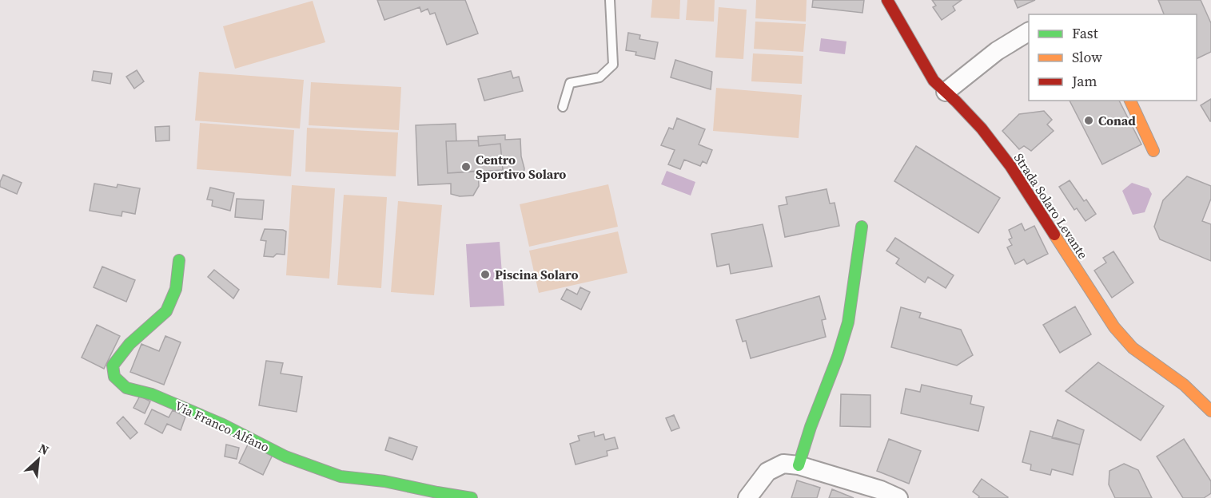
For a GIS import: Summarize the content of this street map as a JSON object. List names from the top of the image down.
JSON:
{
  "streets": {
    "street": ["Strada Solaro Levante", "Via Franco Alfano"]
  },
  "places": ["Conad", "Centro Sportivo Solaro", "Piscina Solaro"],
  "legend": ["Fast", "Slow", "Jam"],
  "north": "top right"
}
